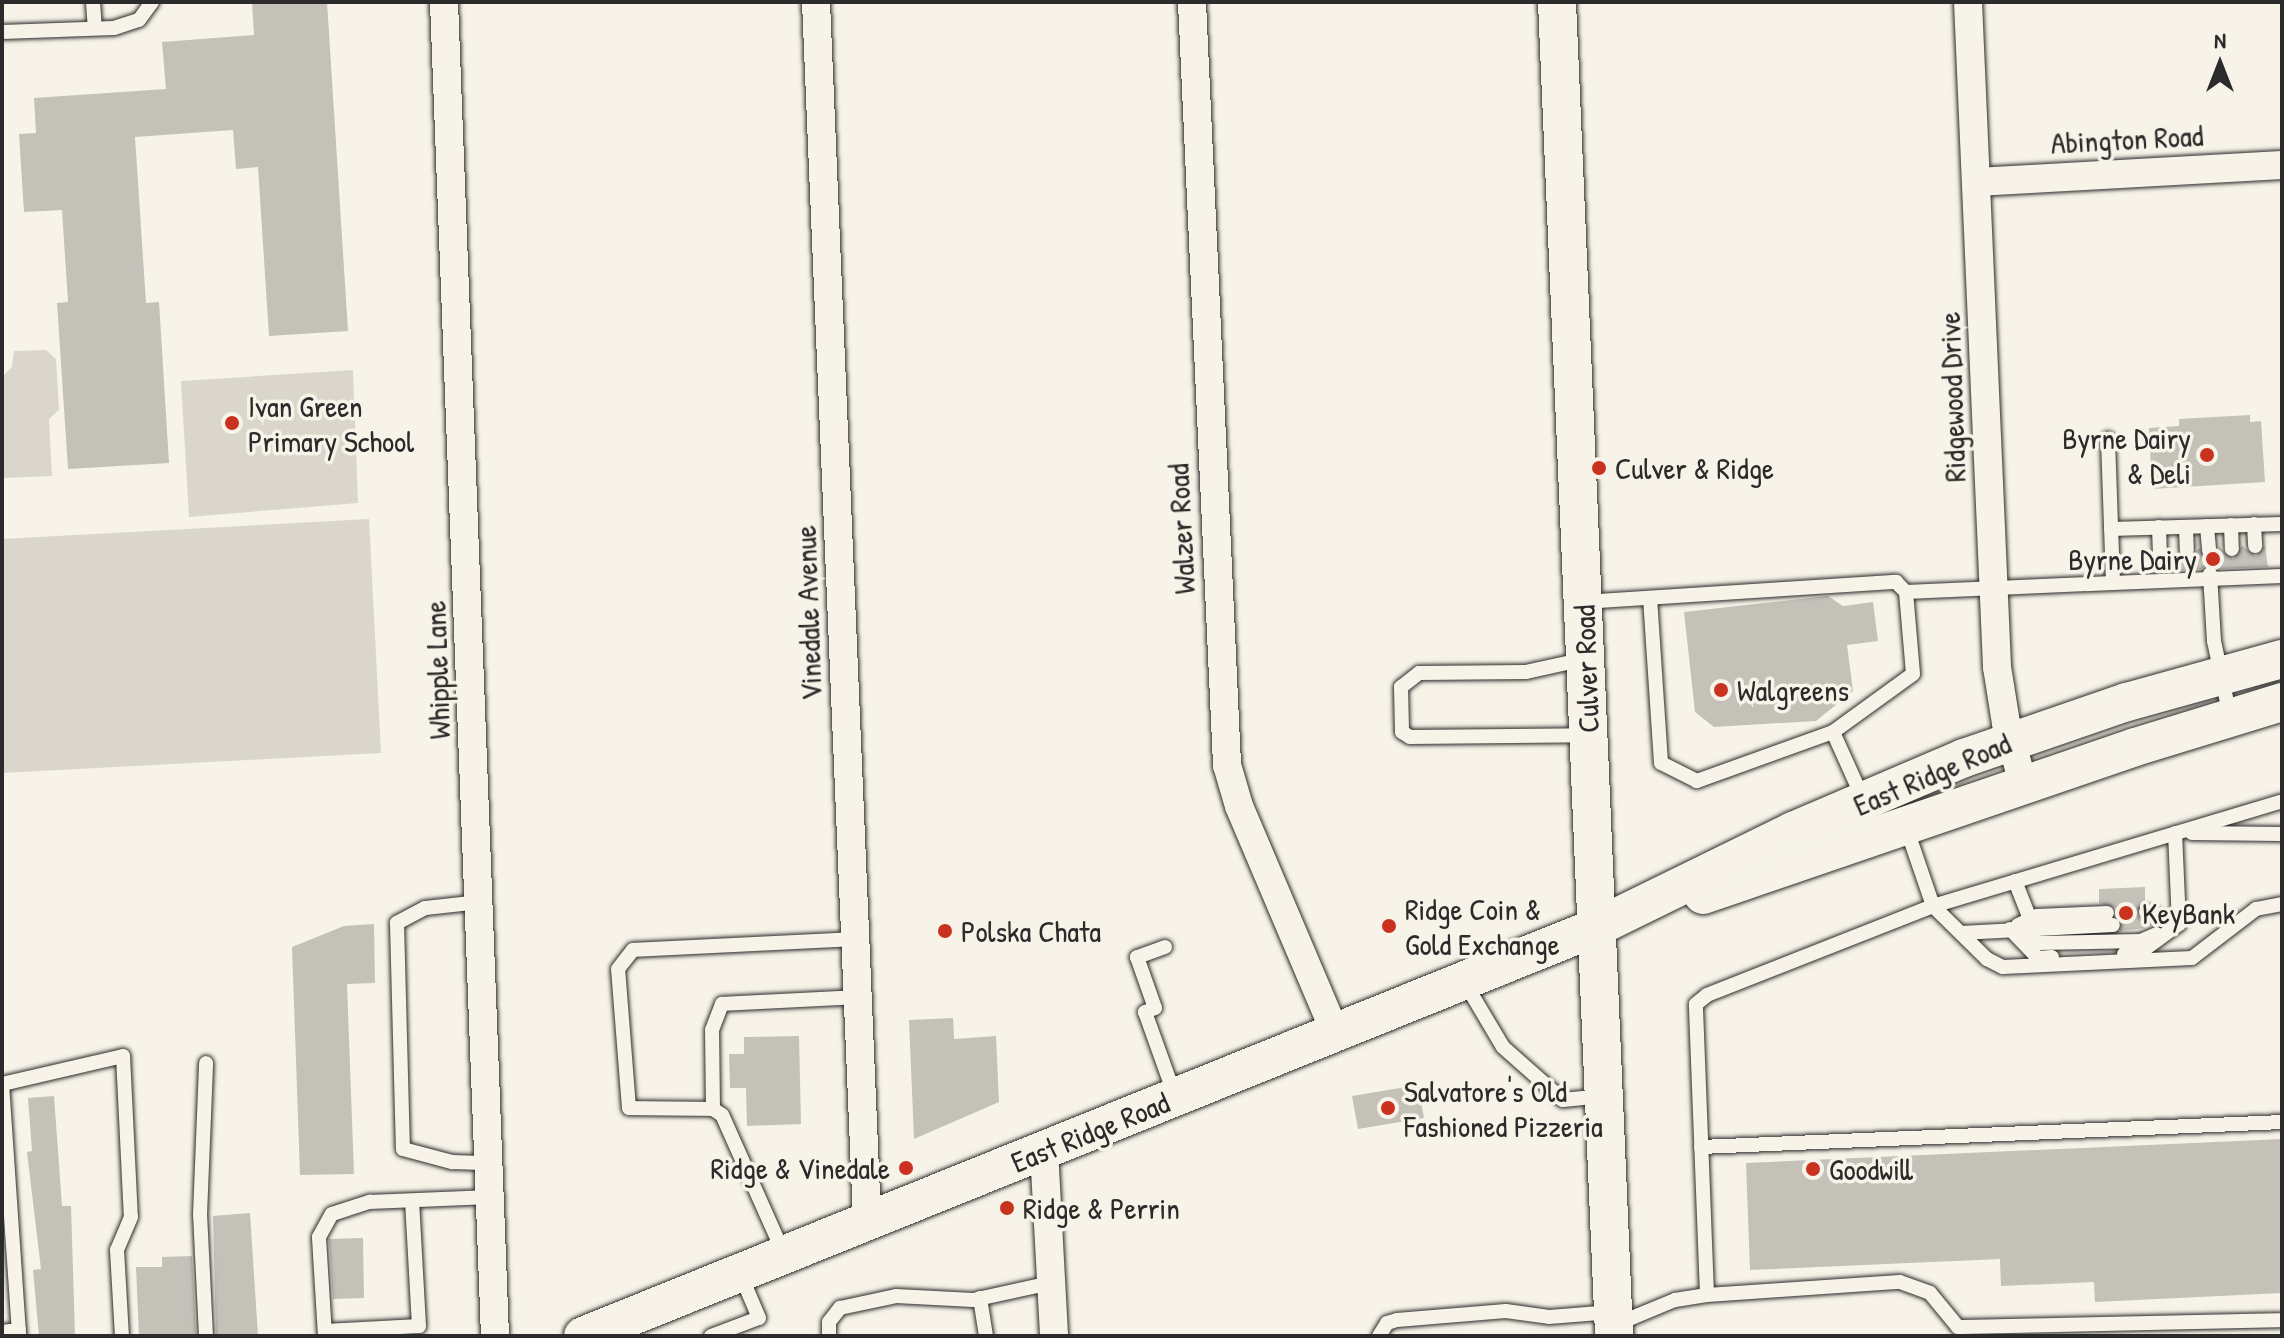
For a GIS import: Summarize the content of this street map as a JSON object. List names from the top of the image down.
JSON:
{
  "streets": {
    "main road": ["Culver Road", "East Ridge Road"],
    "street": [
      "Abington Road",
      "Ridgewood Drive",
      "Walzer Road",
      "Vinedale Avenue",
      "Whipple Lane"
    ]
  },
  "crossings": [
    ["Abington Road", "Ridgewood Drive"],
    ["Ridgewood Drive", "East Ridge Road"],
    ["Walzer Road", "East Ridge Road"],
    ["Vinedale Avenue", "East Ridge Road"],
    ["Culver Road", "East Ridge Road"]
  ],
  "places": [
    "Ivan Green Primary School",
    "Byrne Dairy & Deli",
    "Culver & Ridge",
    "Byrne Dairy",
    "Walgreens",
    "KeyBank",
    "Ridge Coin & Gold Exchange",
    "Polska Chata",
    "Salvatore's Old Fashioned Pizzeria",
    "Ridge & Vinedale",
    "Goodwill",
    "Ridge & Perrin"
  ],
  "north": "top"
}
